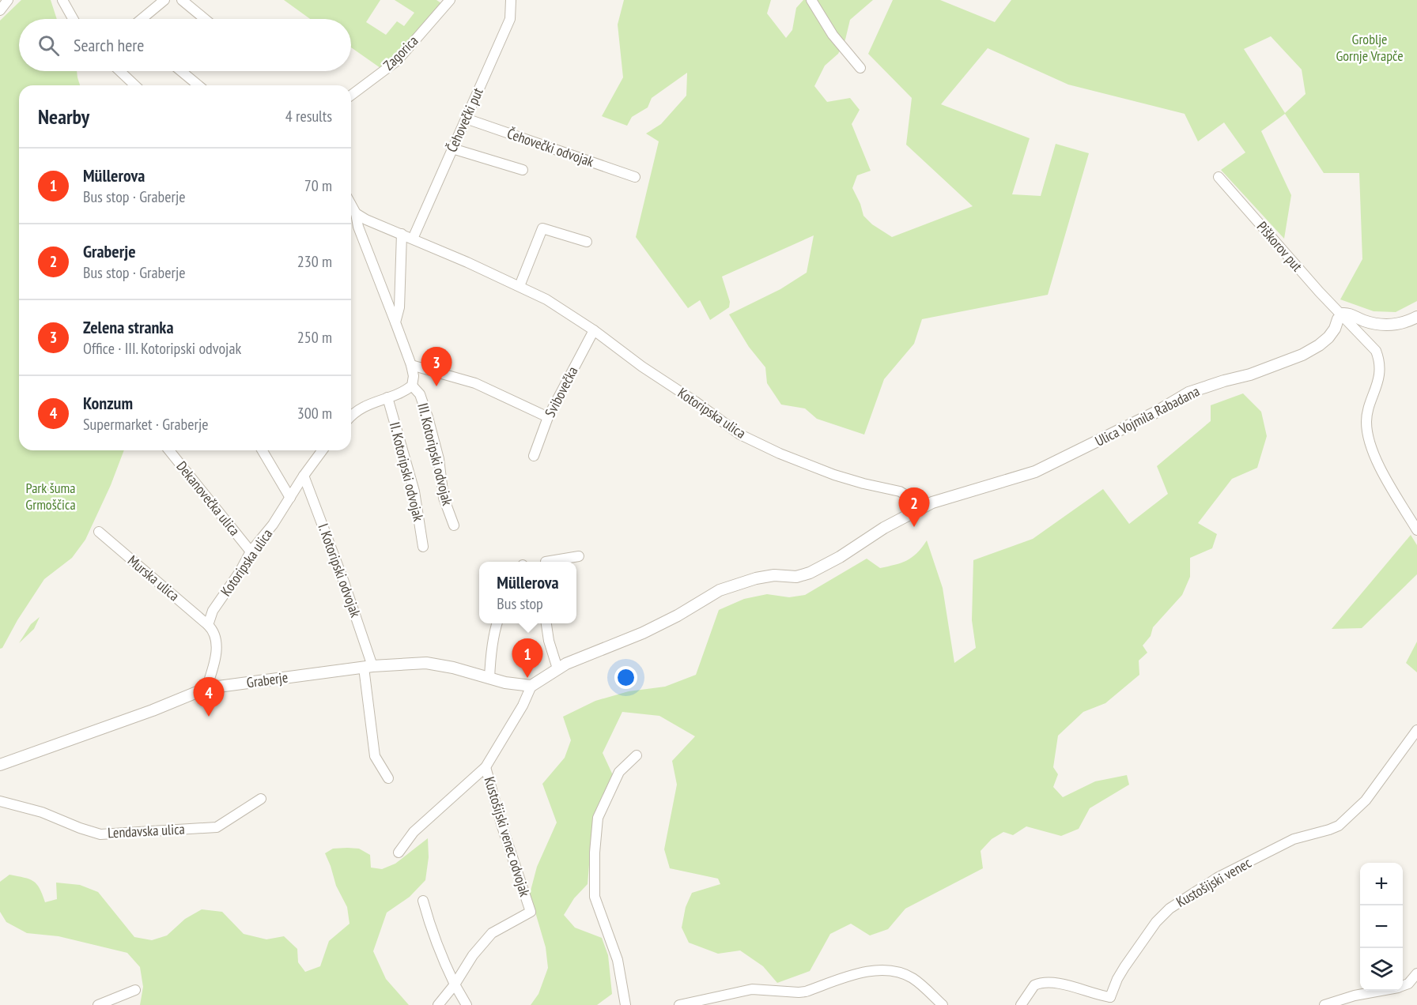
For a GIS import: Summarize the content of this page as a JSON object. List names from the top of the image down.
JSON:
{
  "streets": {
    "street": [
      "Zagorica",
      "Čehovečki put",
      "Čehovečki odvojak",
      "Piškorov put",
      "Svibovečka",
      "Kotoripska ulica",
      "Ulica Vojmila Rabadana",
      "III. Kotoripski odvojak",
      "II. Kotoripski odvojak",
      "Dekanovečka ulica",
      "I. Kotoripski odvojak",
      "Murska ulica",
      "Graberje",
      "Lendavska ulica",
      "Kustošijski venec odvojak",
      "Kustošijski venec"
    ]
  },
  "crossings": [
    ["Čehovečki put", "Čehovečki odvojak"],
    ["Čehovečki put", "Kotoripska ulica"],
    ["Piškorov put", "Ulica Vojmila Rabadana"],
    ["Svibovečka", "Kotoripska ulica"],
    ["Kotoripska ulica", "Ulica Vojmila Rabadana"],
    ["Kotoripska ulica", "Dekanovečka ulica"],
    ["Kotoripska ulica", "I. Kotoripski odvojak"],
    ["Kotoripska ulica", "Murska ulica"],
    ["I. Kotoripski odvojak", "Graberje"]
  ],
  "parks": ["Groblje Gornje Vrapče", "Park šuma Grmoščica"],
  "page": {
    "search": "Search here",
    "heading": ["Nearby", "4 results"],
    "list": [
      {
        "mark": "1",
        "name": "Müllerova",
        "note": "Bus stop · Graberje",
        "value": "70 m"
      },
      {
        "mark": "2",
        "name": "Graberje",
        "note": "Bus stop · Graberje",
        "value": "230 m"
      },
      {
        "mark": "3",
        "name": "Zelena stranka",
        "note": "Office · III. Kotoripski odvojak",
        "value": "250 m"
      },
      {
        "mark": "4",
        "name": "Konzum",
        "note": "Supermarket · Graberje",
        "value": "300 m"
      }
    ],
    "pins": [
      "3",
      "2",
      "1",
      "4"
    ],
    "popup": ["Müllerova", "Bus stop"],
    "map_buttons": ["+", "−"]
  }
}
